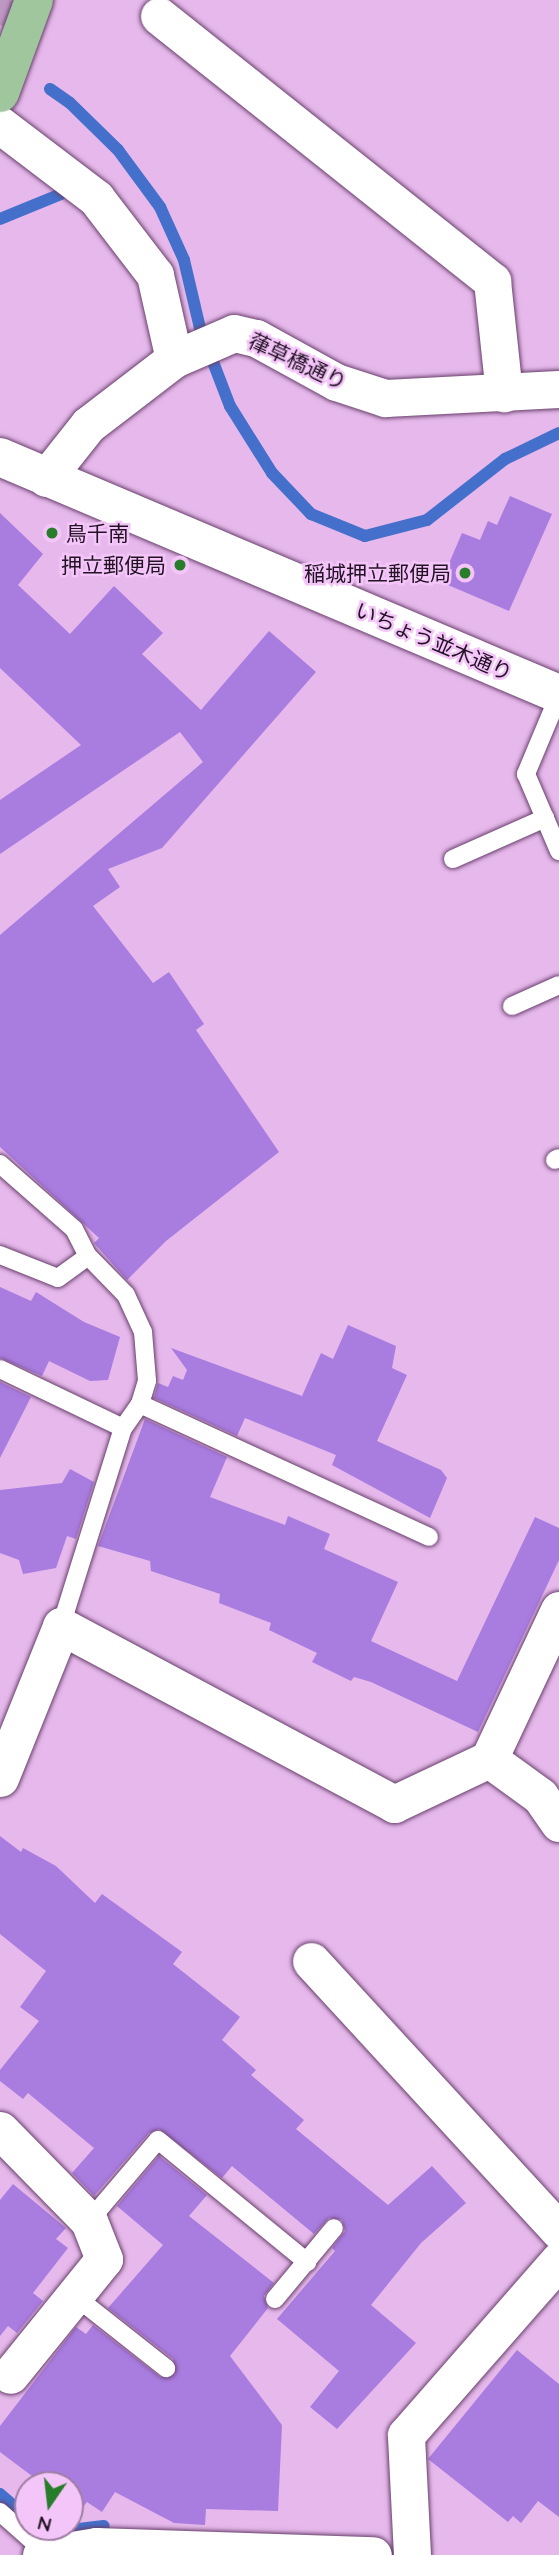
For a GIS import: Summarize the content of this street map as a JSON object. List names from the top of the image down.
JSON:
{
  "streets": {
    "street": ["葎草橋通り", "いちょう並木通り"]
  },
  "crossings": [
    ["葎草橋通り", "いちょう並木通り"]
  ],
  "places": ["鳥千南", "押立郵便局", "稲城押立郵便局"],
  "north": "bottom"
}
